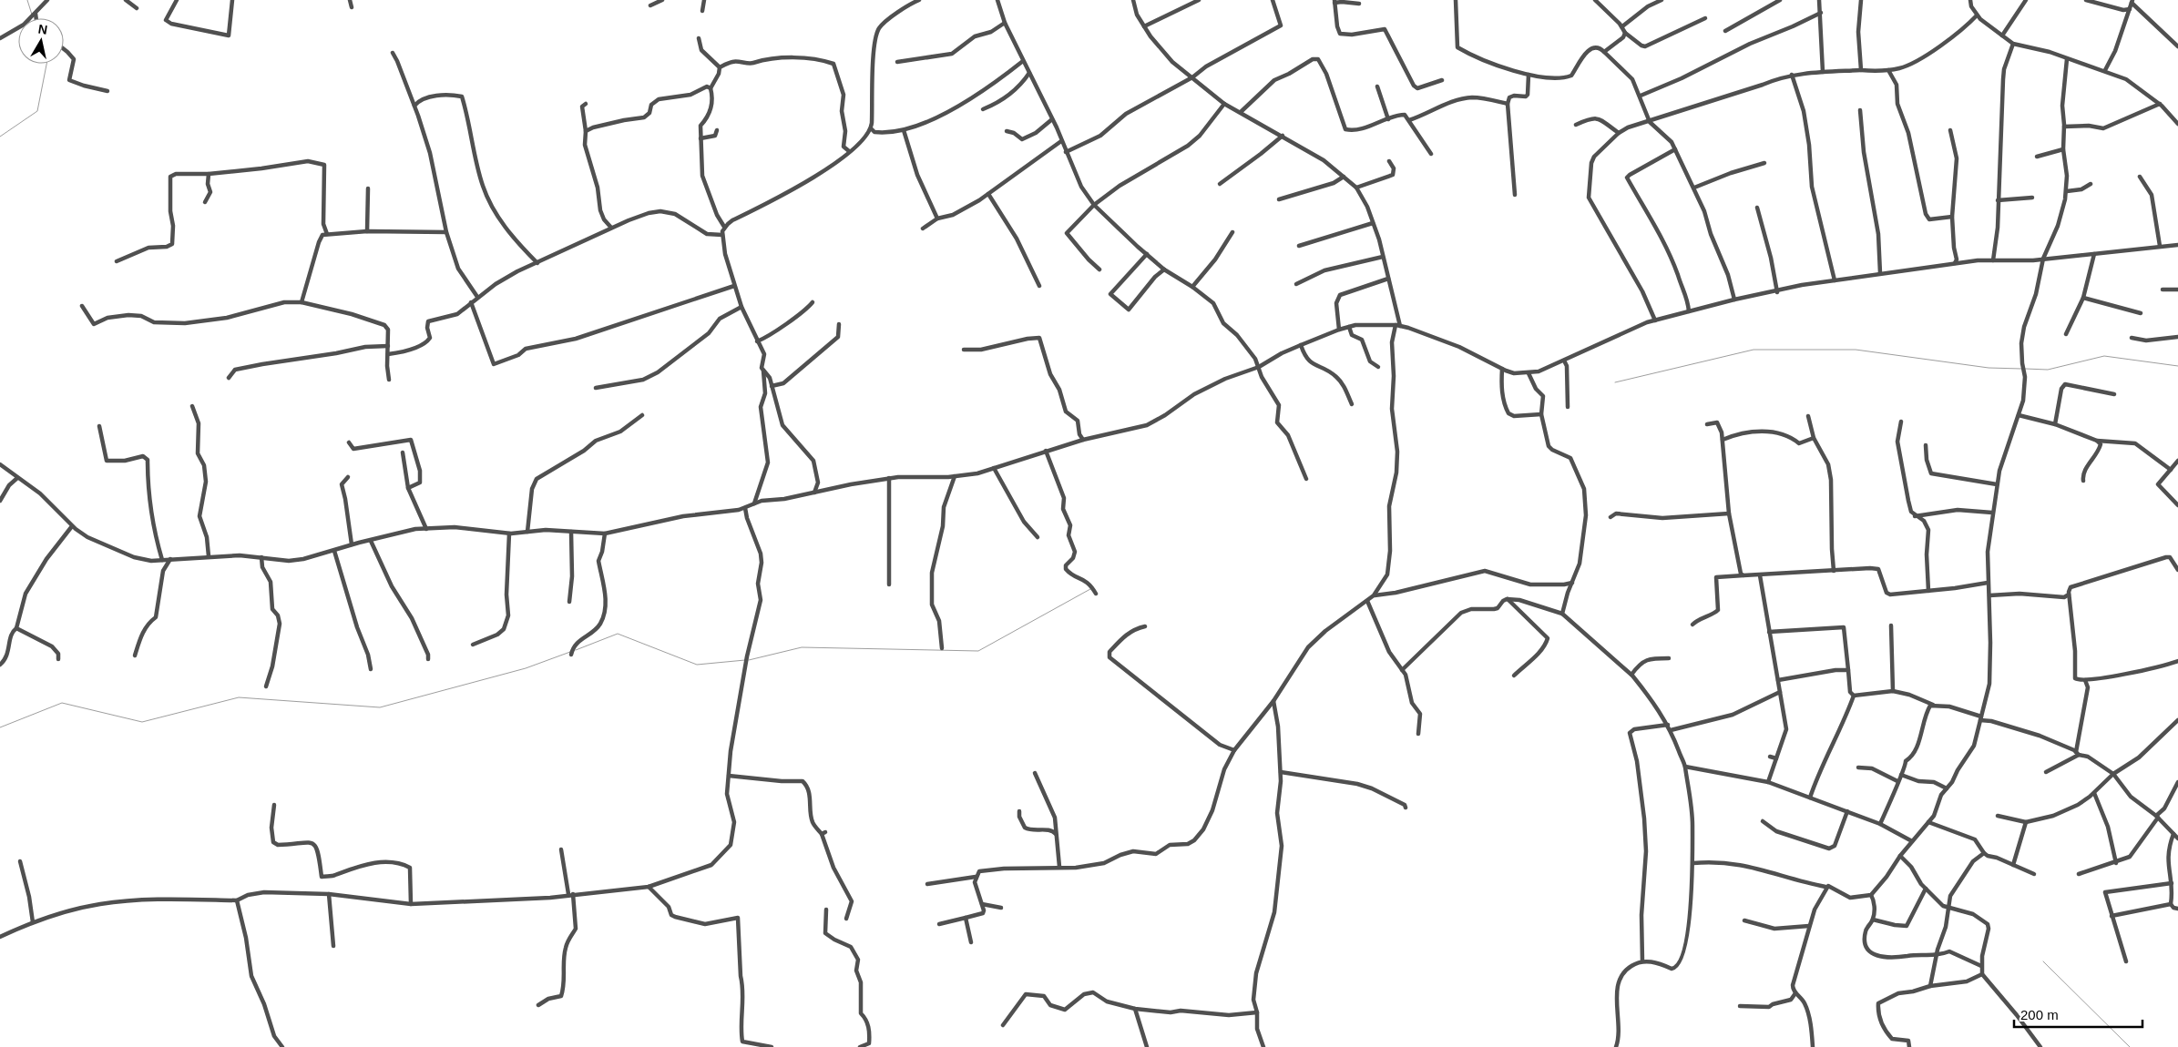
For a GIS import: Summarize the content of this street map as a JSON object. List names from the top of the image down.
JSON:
{
  "scale_bar": "200 m",
  "north": "top"
}
